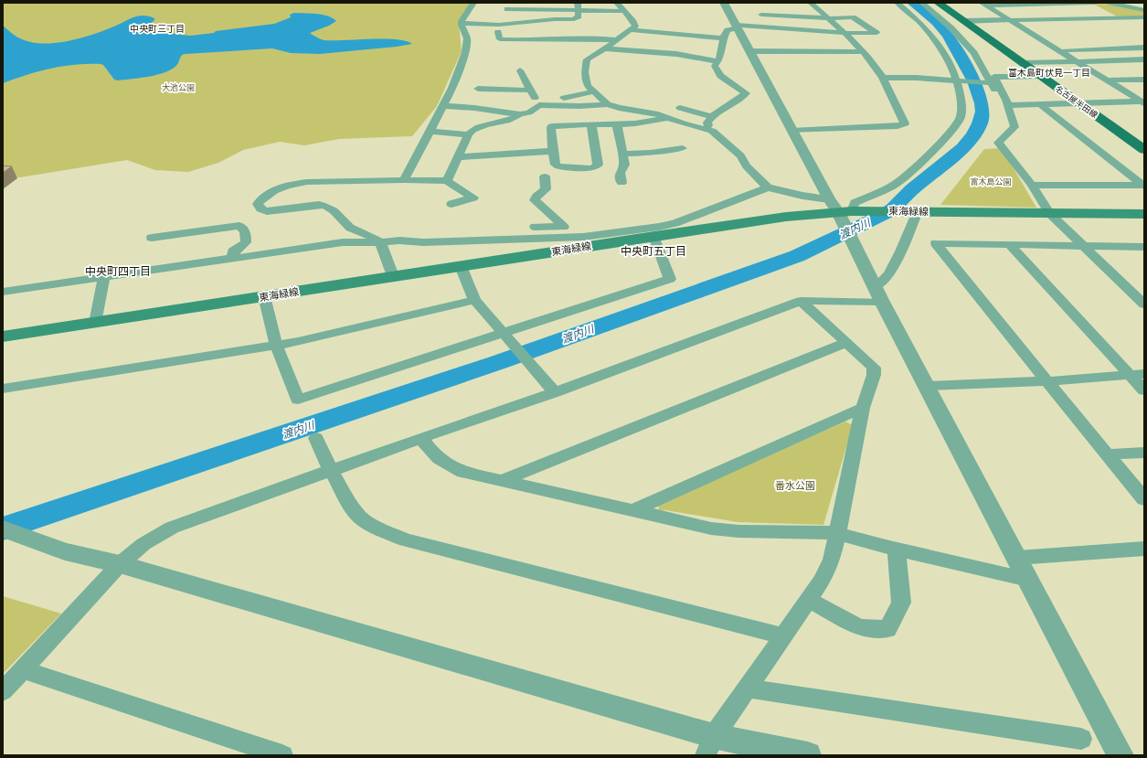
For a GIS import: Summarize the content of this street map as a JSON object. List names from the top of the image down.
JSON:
{
  "streets": {
    "main road": ["名古屋半田線", "東海緑線"]
  },
  "districts": [
    "中央町三丁目",
    "富木島町伏見一丁目",
    "中央町五丁目",
    "中央町四丁目"
  ],
  "water": ["渡内川"],
  "parks": ["大池公園", "富木島公園", "番水公園"]
}
